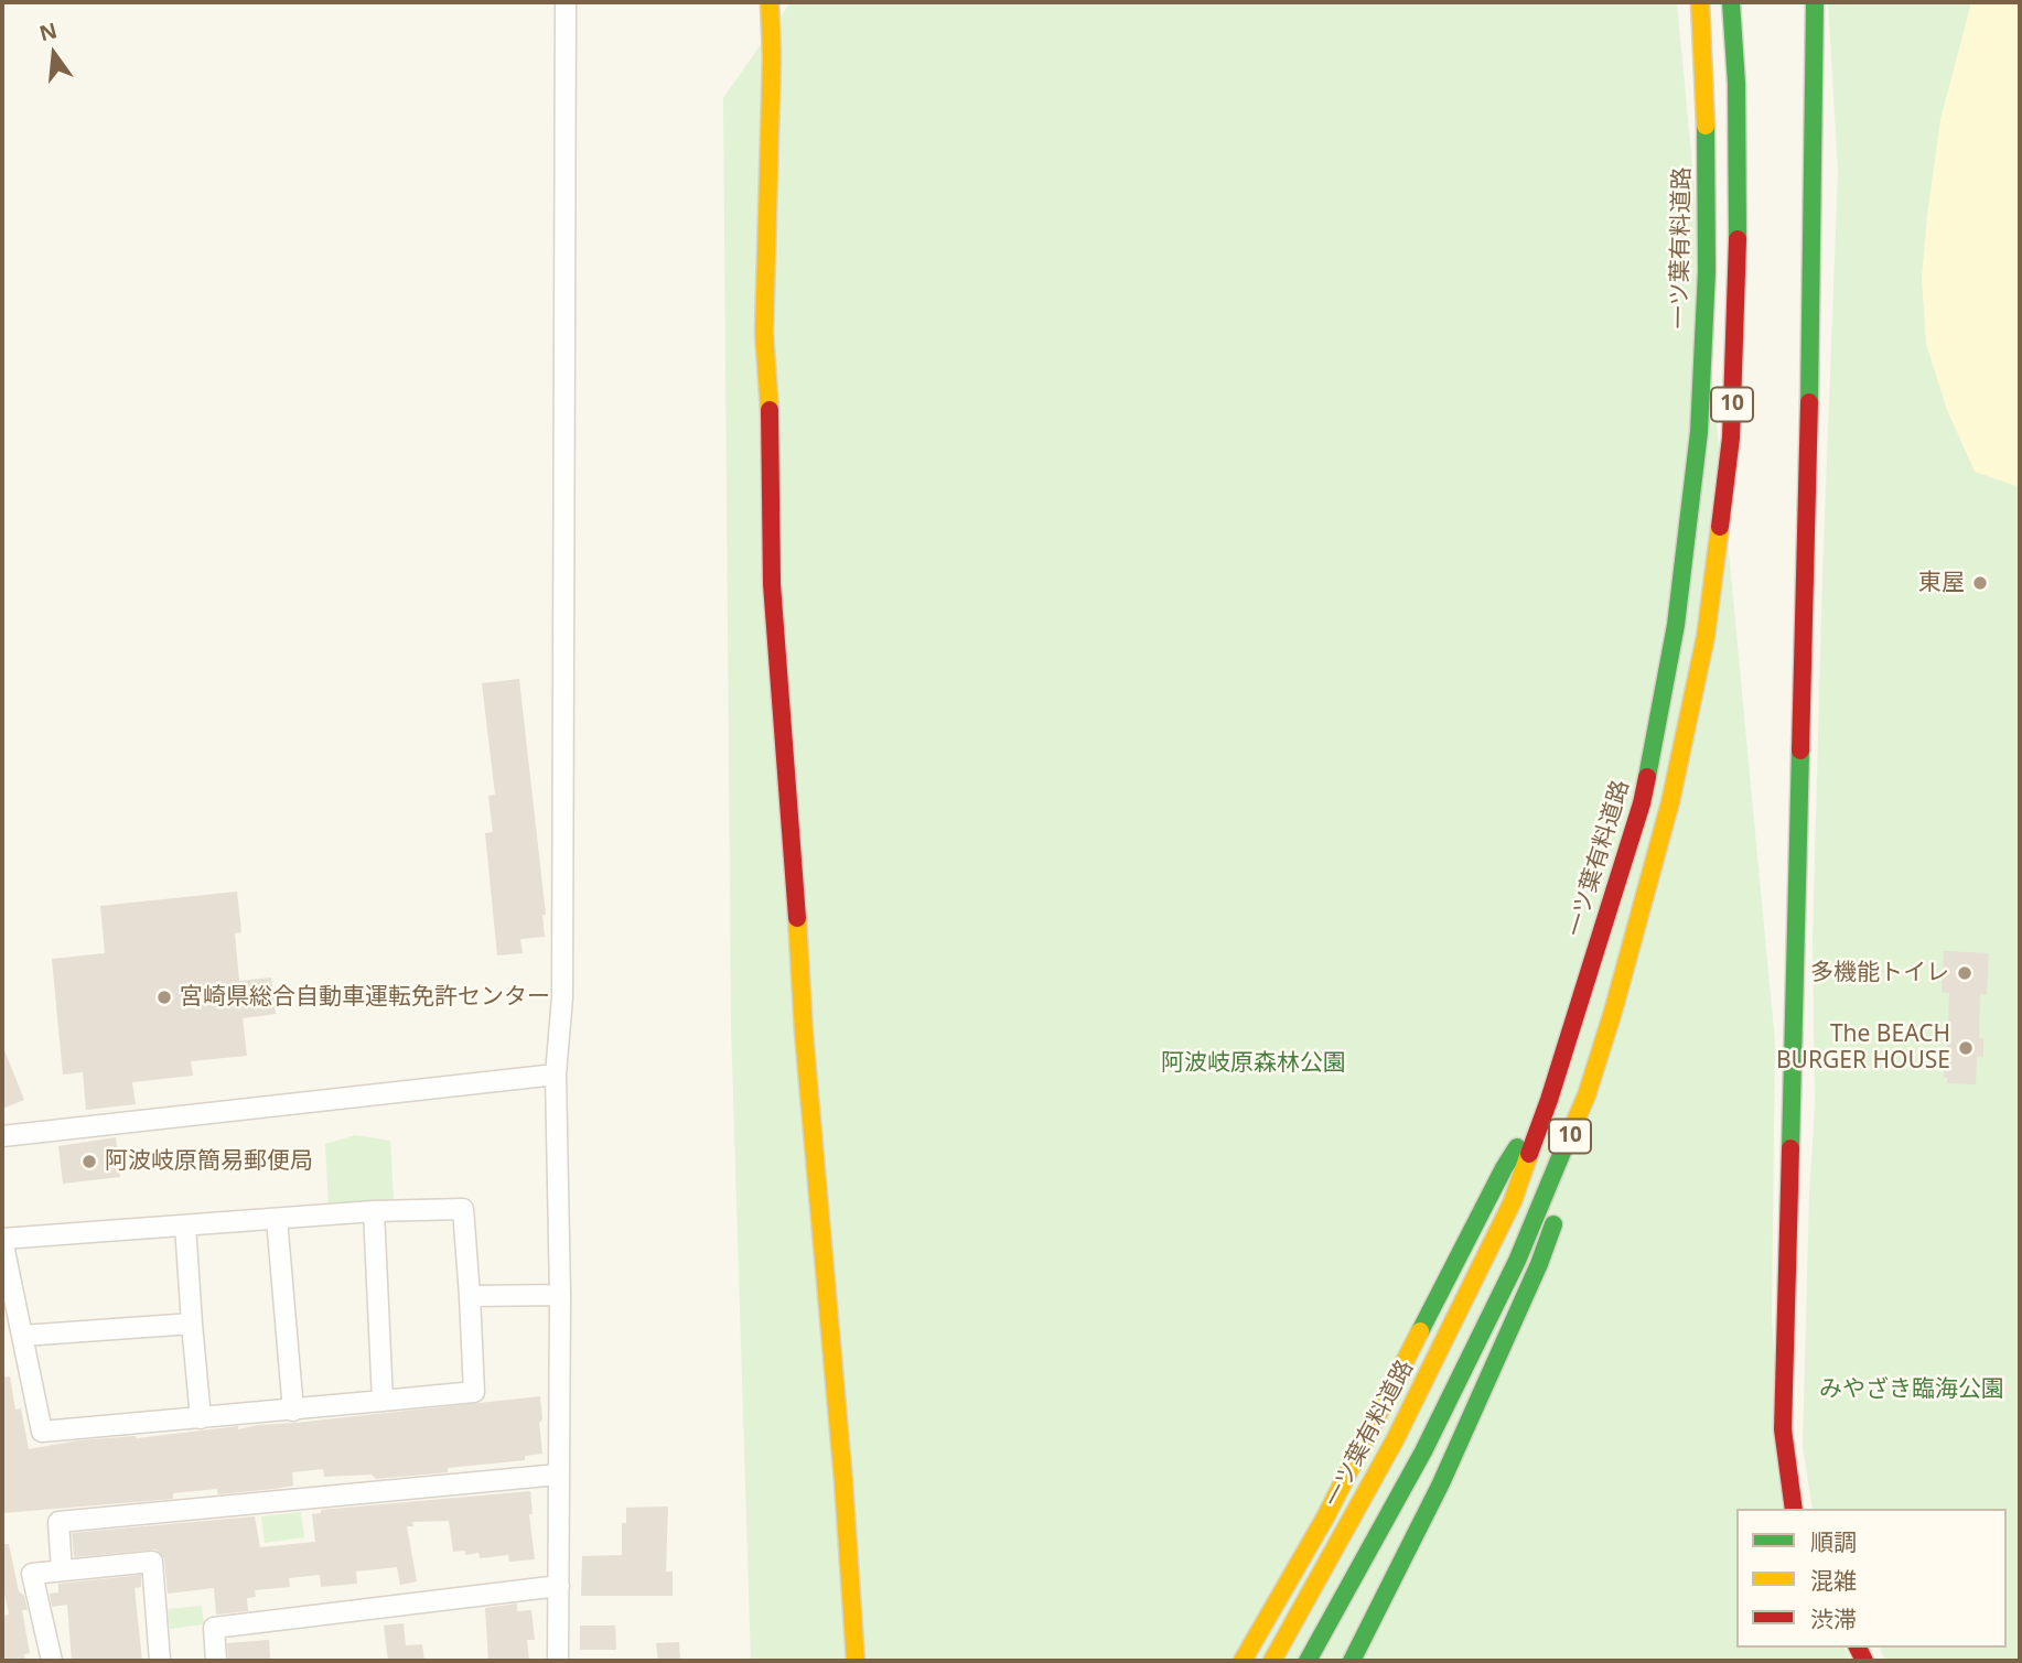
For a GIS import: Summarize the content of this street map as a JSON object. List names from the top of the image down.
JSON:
{
  "streets": {
    "main road": ["一ツ葉有料道路", "10"]
  },
  "parks": ["阿波岐原森林公園", "みやざき臨海公園"],
  "places": [
    "東屋",
    "多機能トイレ",
    "宮崎県総合自動車運転免許センター",
    "The BEACH BURGER HOUSE",
    "阿波岐原簡易郵便局"
  ],
  "legend": ["順調", "混雑", "渋滞"],
  "north": "top"
}
